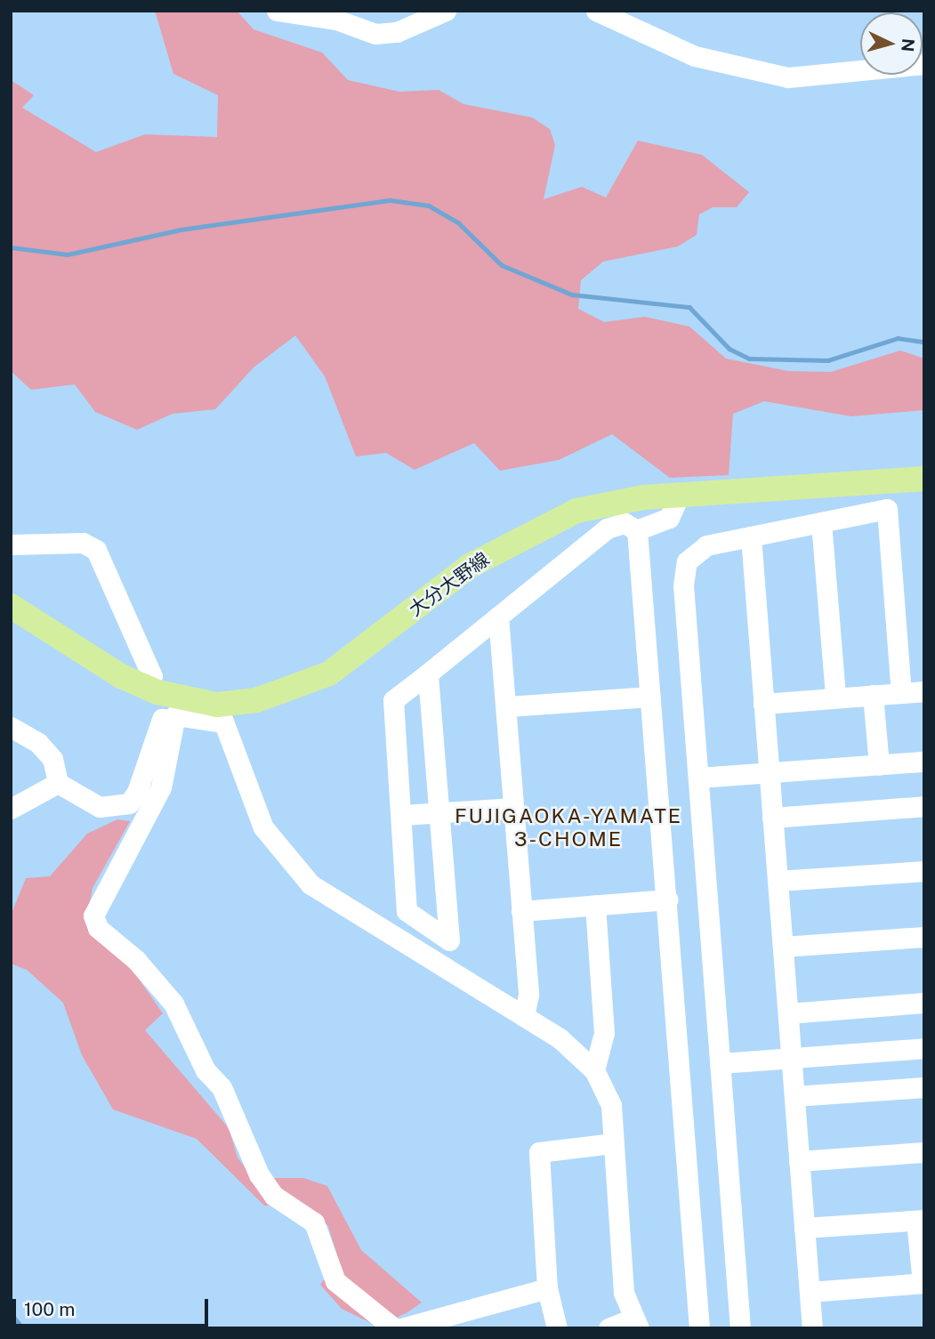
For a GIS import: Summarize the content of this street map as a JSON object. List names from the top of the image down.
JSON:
{
  "streets": {
    "main road": ["大分大野線"]
  },
  "districts": ["FUJIGAOKA-YAMATE 3-CHOME"],
  "scale_bar": "100 m",
  "north": "right"
}
